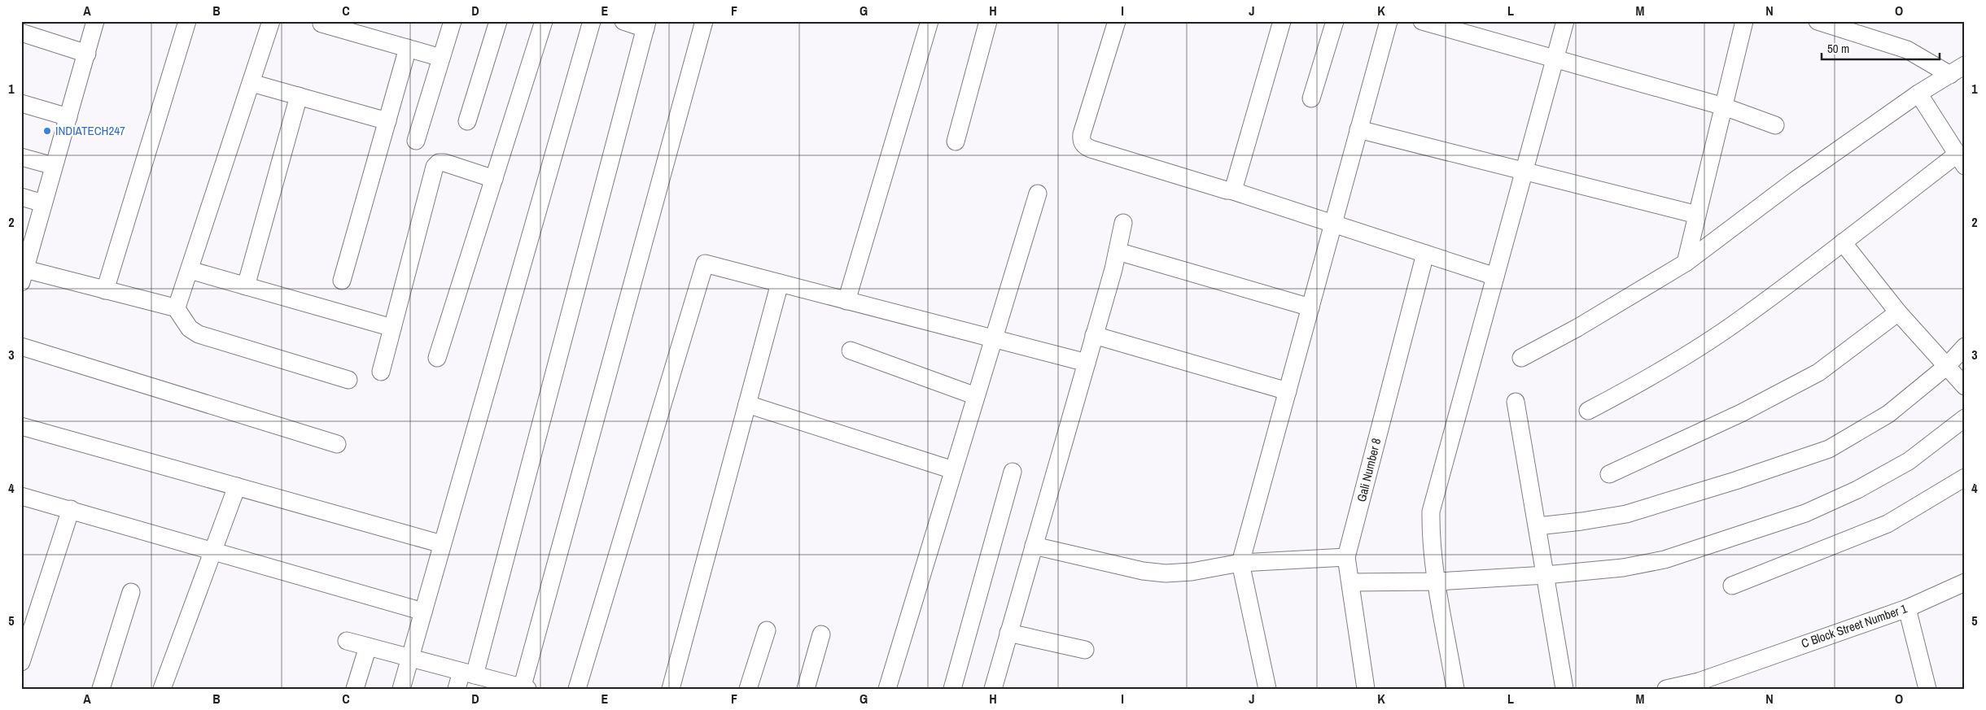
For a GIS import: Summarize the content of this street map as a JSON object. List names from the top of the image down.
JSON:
{
  "streets": {
    "street": ["Gali Number 8", "C Block Street Number 1"]
  },
  "places": ["INDIATECH247"],
  "scale_bar": "50 m",
  "grid": {
    "columns": [
      "A",
      "B",
      "C",
      "D",
      "E",
      "F",
      "G",
      "H",
      "I",
      "J",
      "K",
      "L",
      "M",
      "N",
      "O"
    ],
    "rows": [
      "1",
      "2",
      "3",
      "4",
      "5"
    ]
  }
}
